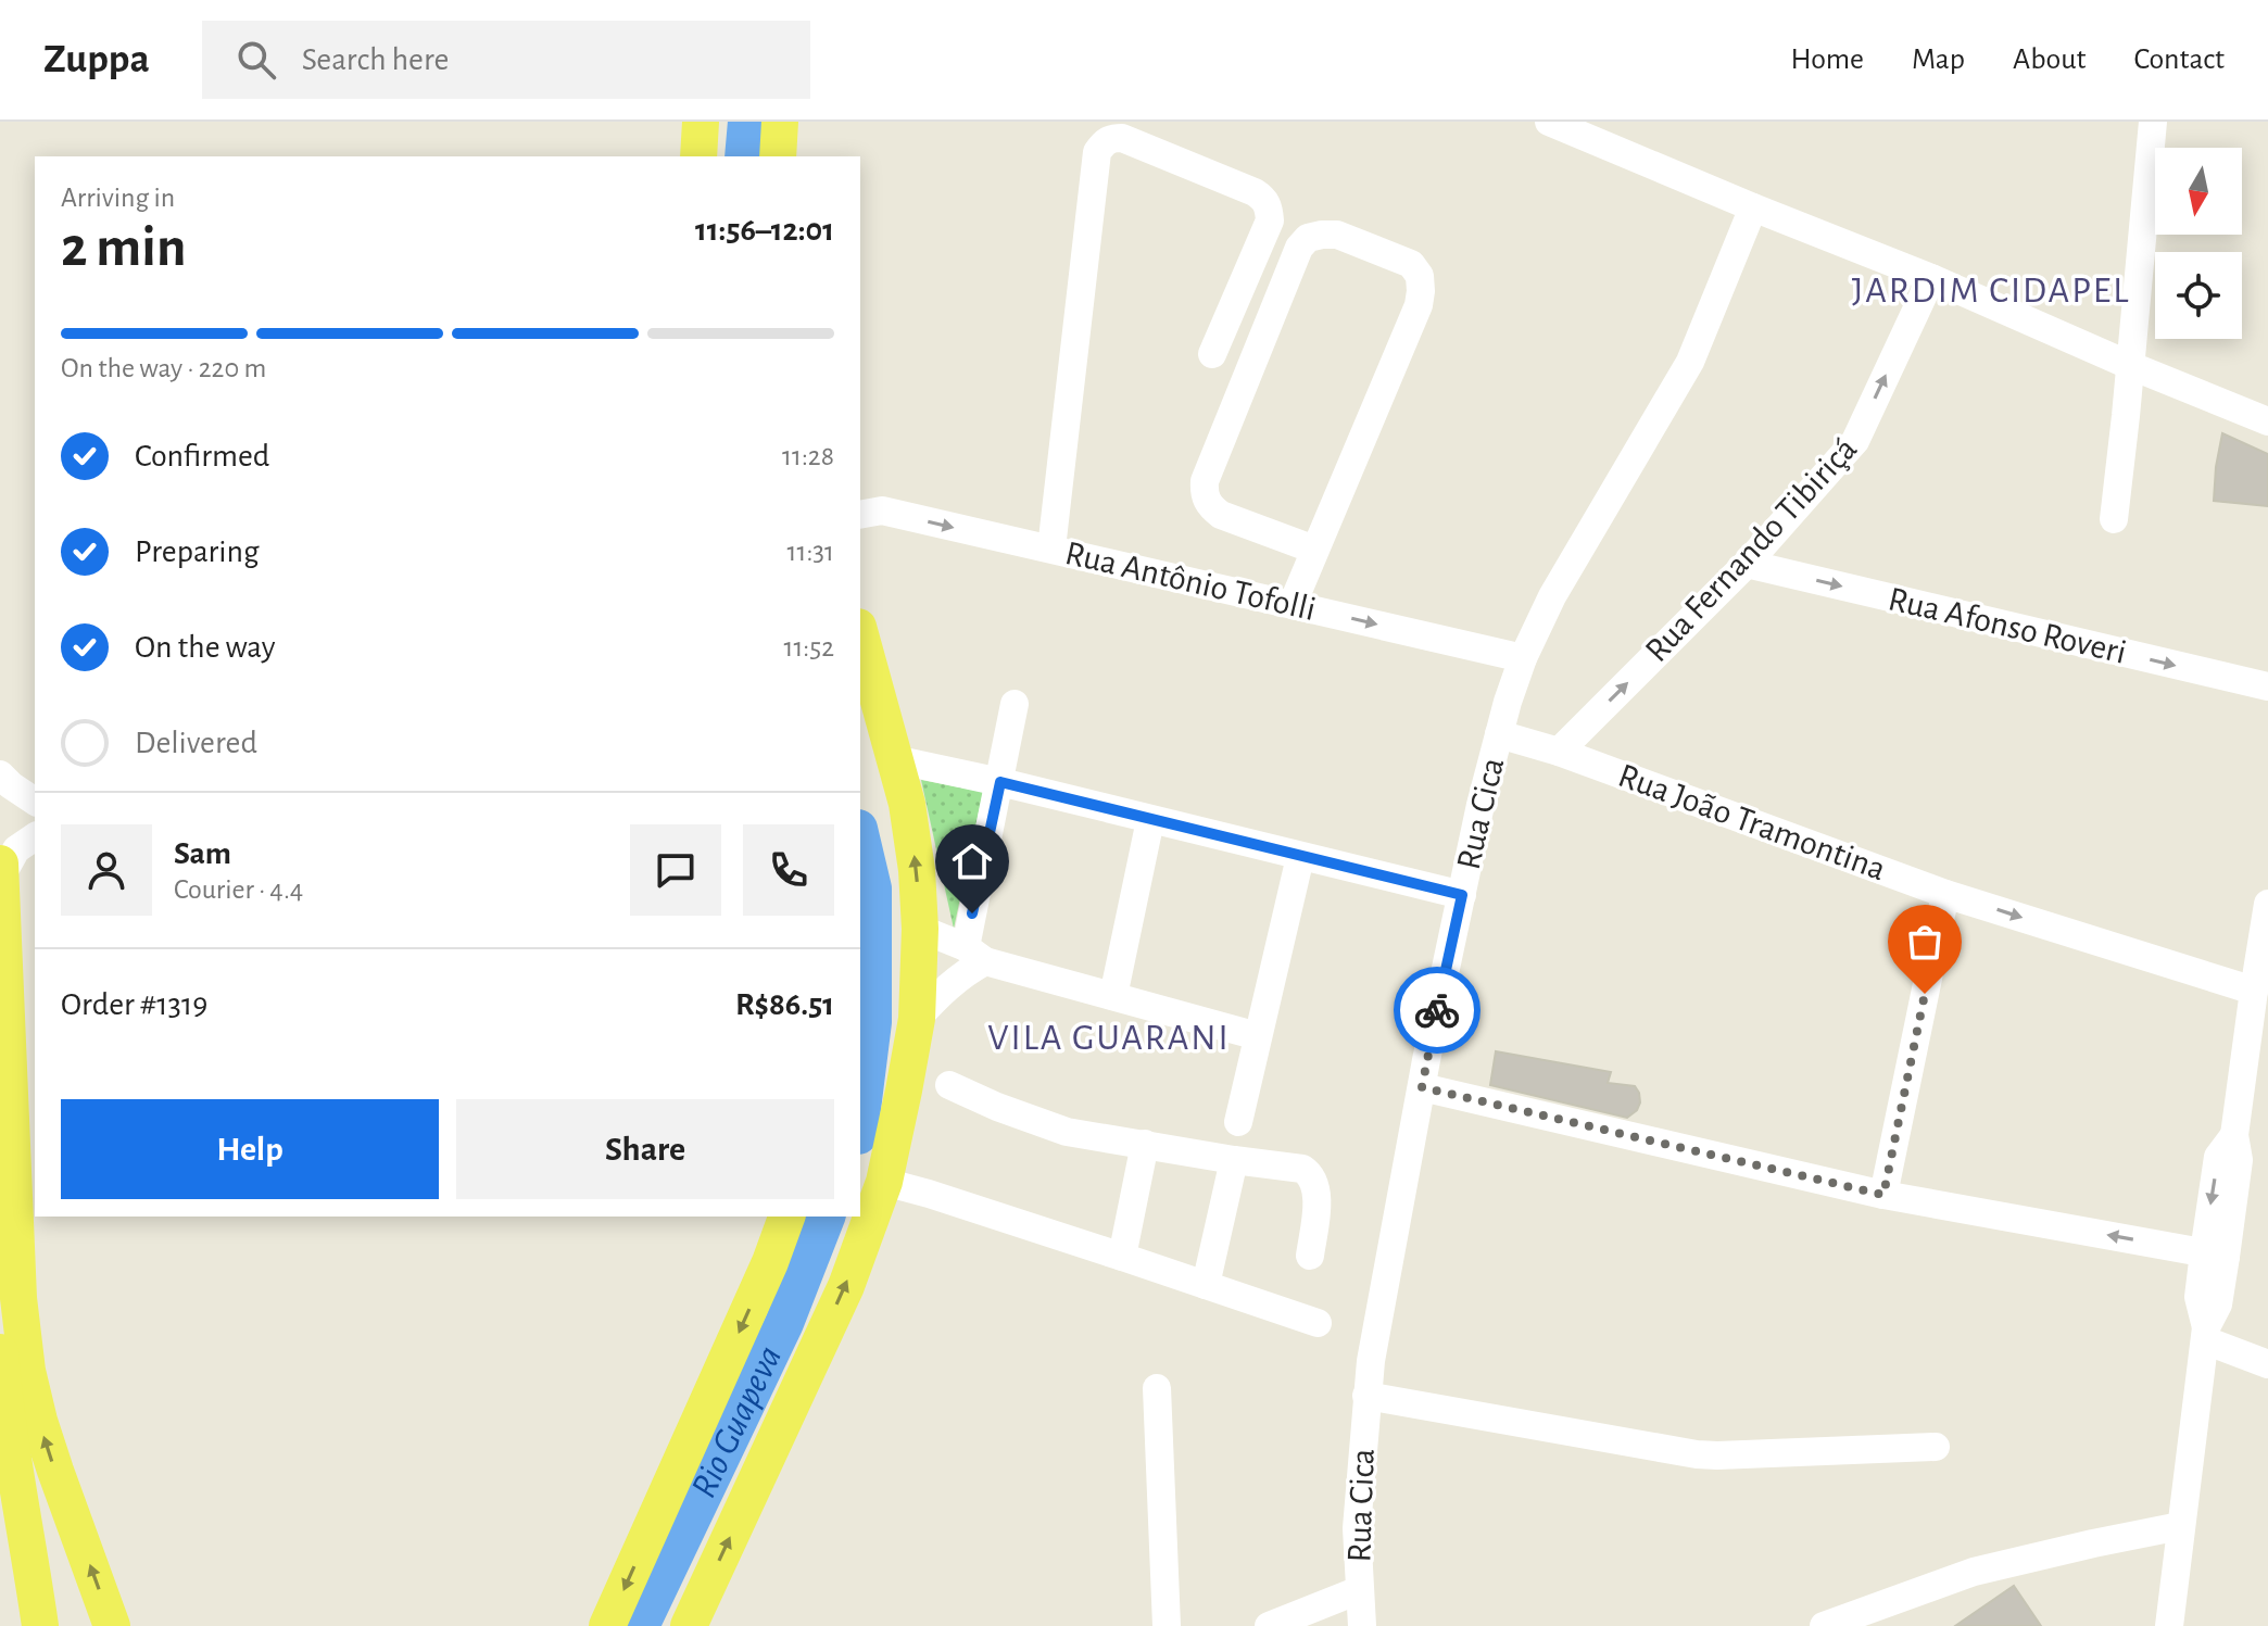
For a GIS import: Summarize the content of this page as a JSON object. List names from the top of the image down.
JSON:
{
  "streets": {
    "street": [
      "Rua Fernando Tibiriçá",
      "Rua Antônio Tofolli",
      "Rua Afonso Roveri",
      "Rua Cica",
      "Rua João Tramontina"
    ]
  },
  "crossings": [
    ["Rua Fernando Tibiriçá", "Rua Afonso Roveri"],
    ["Rua Fernando Tibiriçá", "Rua João Tramontina"],
    ["Rua Antônio Tofolli", "Rua Cica"],
    ["Rua Cica", "Rua João Tramontina"]
  ],
  "one_way": ["Rua Fernando Tibiriçá", "Rua Afonso Roveri", "Rua João Tramontina"],
  "districts": ["JARDIM CIDAPEL", "VILA GUARANI"],
  "water": ["Rio Guapeva"],
  "north": "bottom",
  "page": {
    "header": "Zuppa",
    "search": "Search here",
    "nav": [
      "Home",
      "Map",
      "About",
      "Contact"
    ],
    "heading": ["2 min", "Arriving in", "11:56–12:01"],
    "panel": [
      "Sam",
      "Courier · 4.4",
      "Order #1319",
      "R$86.51"
    ],
    "bar": "On the way · 220 m",
    "list": [
      ["Confirmed", "11:28"],
      ["Preparing", "11:31"],
      ["On the way", "11:52"],
      "Delivered"
    ],
    "buttons": ["Help", "Share"]
  }
}
